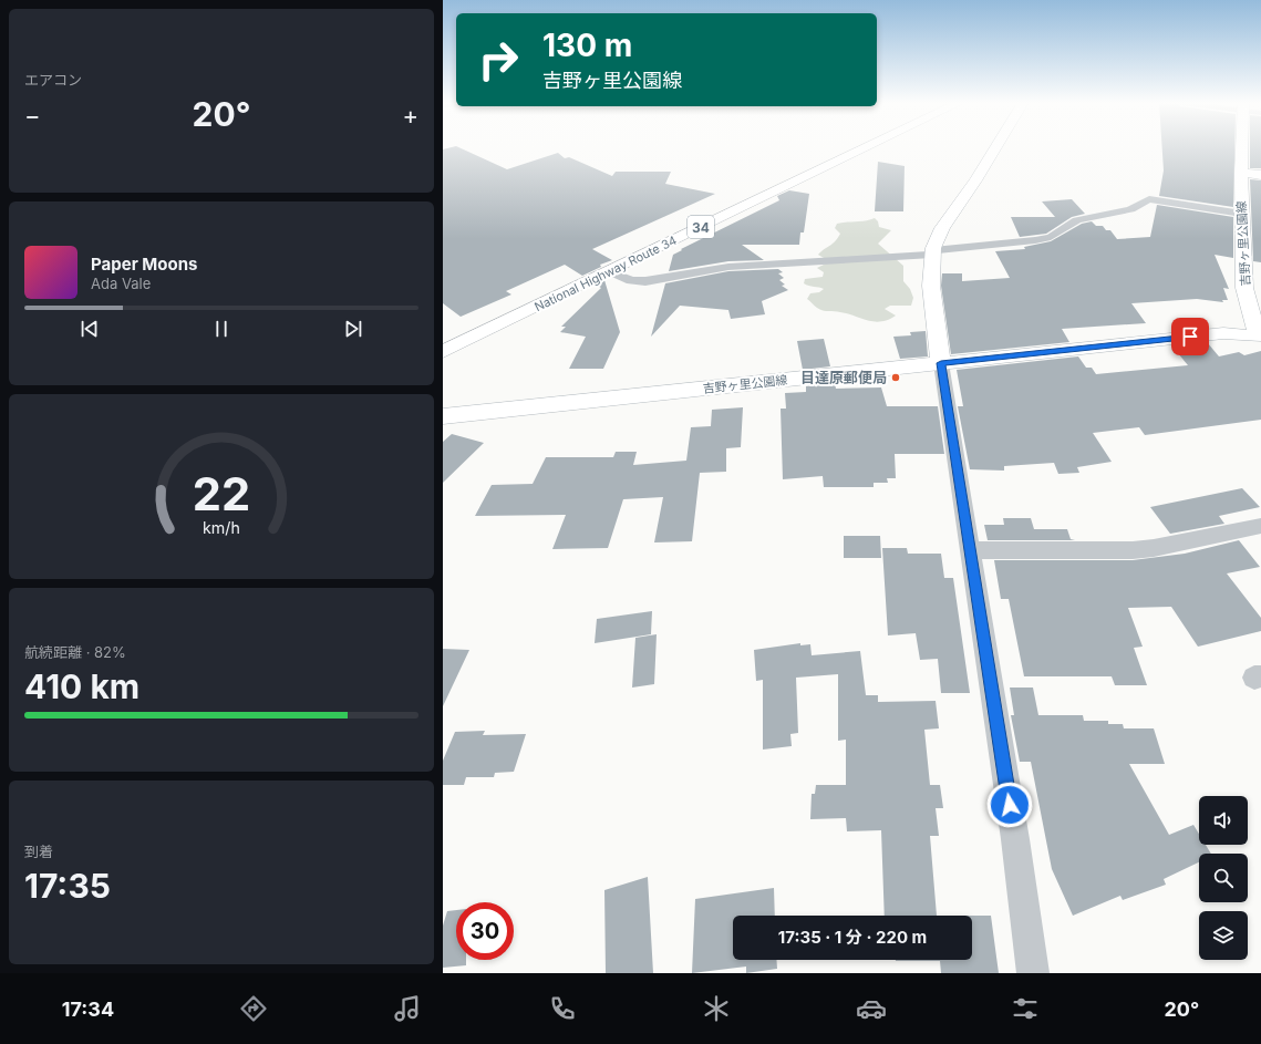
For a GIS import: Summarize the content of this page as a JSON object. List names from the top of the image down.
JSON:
{
  "streets": {
    "main road": ["34", "吉野ヶ里公園線", "National Highway Route 34"]
  },
  "places": ["目達原郵便局"],
  "page": {
    "tile": [
      "エアコン",
      ["航続距離 · 82%", "410 km"],
      ["到着", "17:35"]
    ],
    "turn": ["130 m", "吉野ヶ里公園線"],
    "heat": ["−", "20°", "+"],
    "song": ["Paper Moons", "Ada Vale"],
    "limit": "30",
    "trip": "17:35 · 1 分 · 220 m",
    "tabs": ["17:34", "20°"],
    "gauge": ["22", "km/h"]
  }
}
